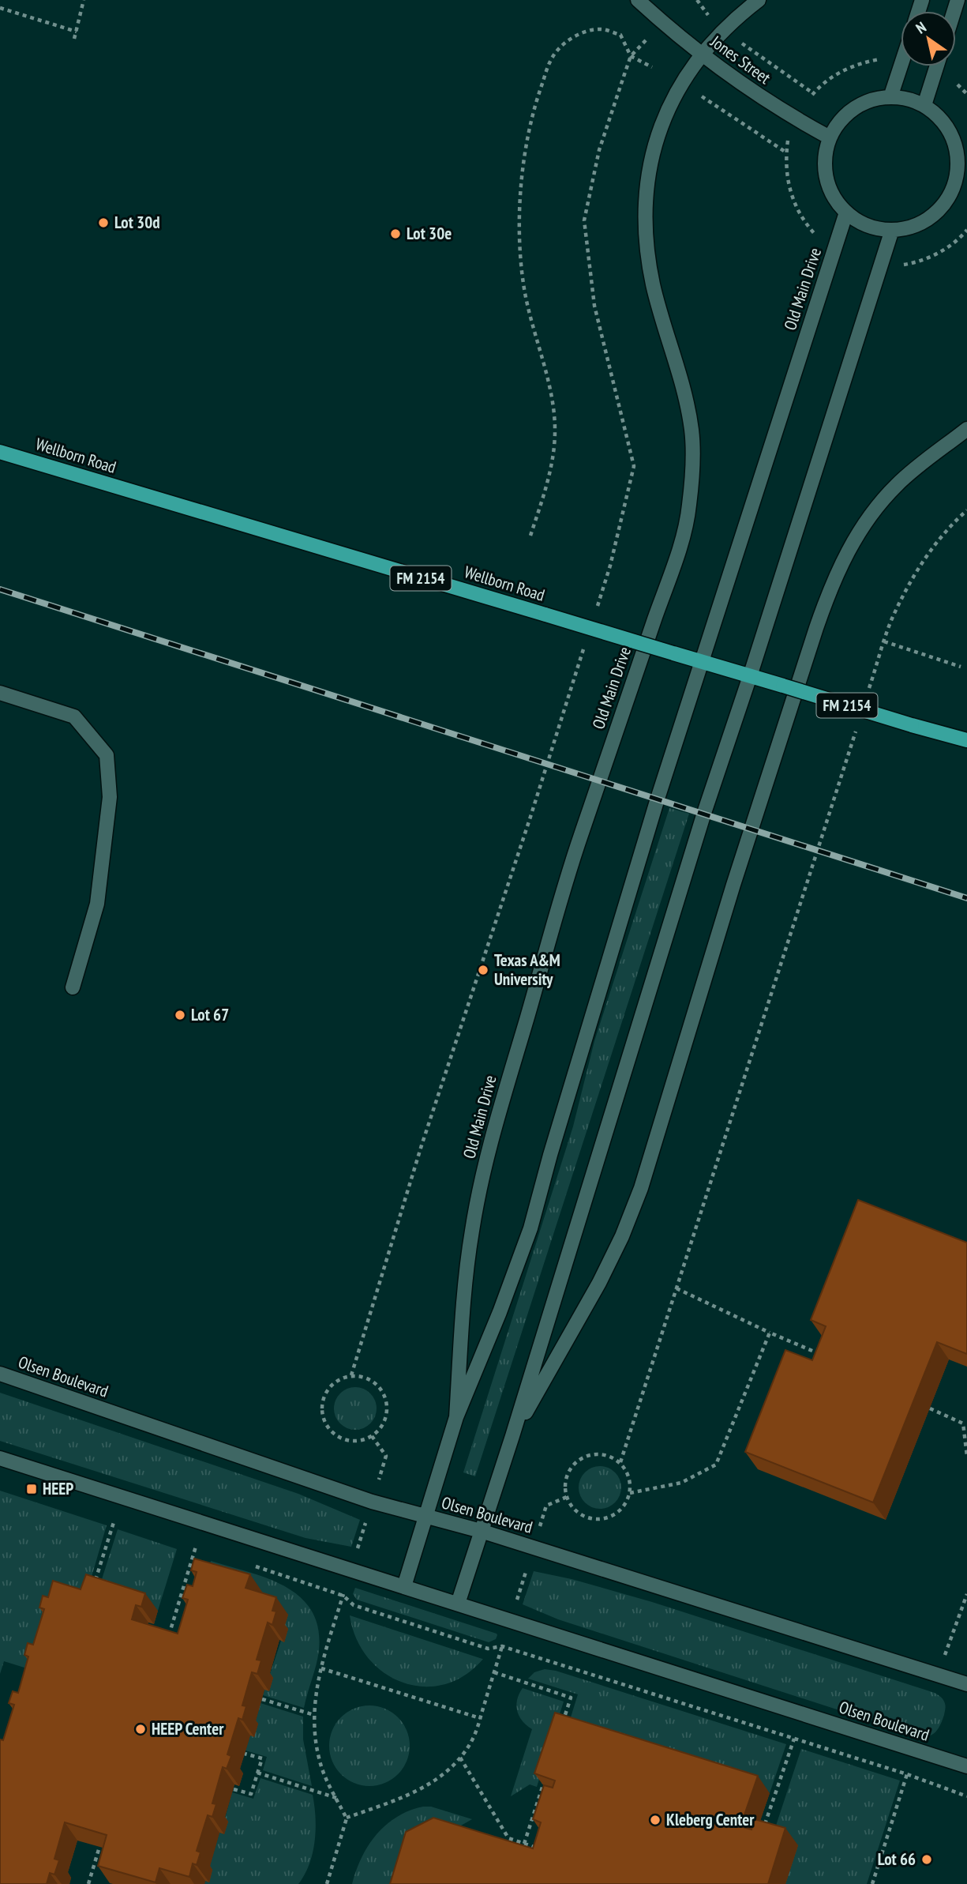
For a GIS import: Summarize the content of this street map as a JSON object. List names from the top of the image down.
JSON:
{
  "streets": {
    "main road": ["Wellborn Road", "FM 2154"],
    "street": ["Jones Street", "Old Main Drive", "Olsen Boulevard"]
  },
  "crossings": [
    ["Jones Street", "Old Main Drive"],
    ["Old Main Drive", "Wellborn Road"],
    ["Old Main Drive", "Olsen Boulevard"]
  ],
  "places": {
    "other": [
      "Lot 30d",
      "Lot 30e",
      "Texas A&M University",
      "Lot 67",
      "HEEP Center",
      "Kleberg Center",
      "Lot 66"
    ],
    "transit": ["HEEP"]
  },
  "north": "top left"
}
